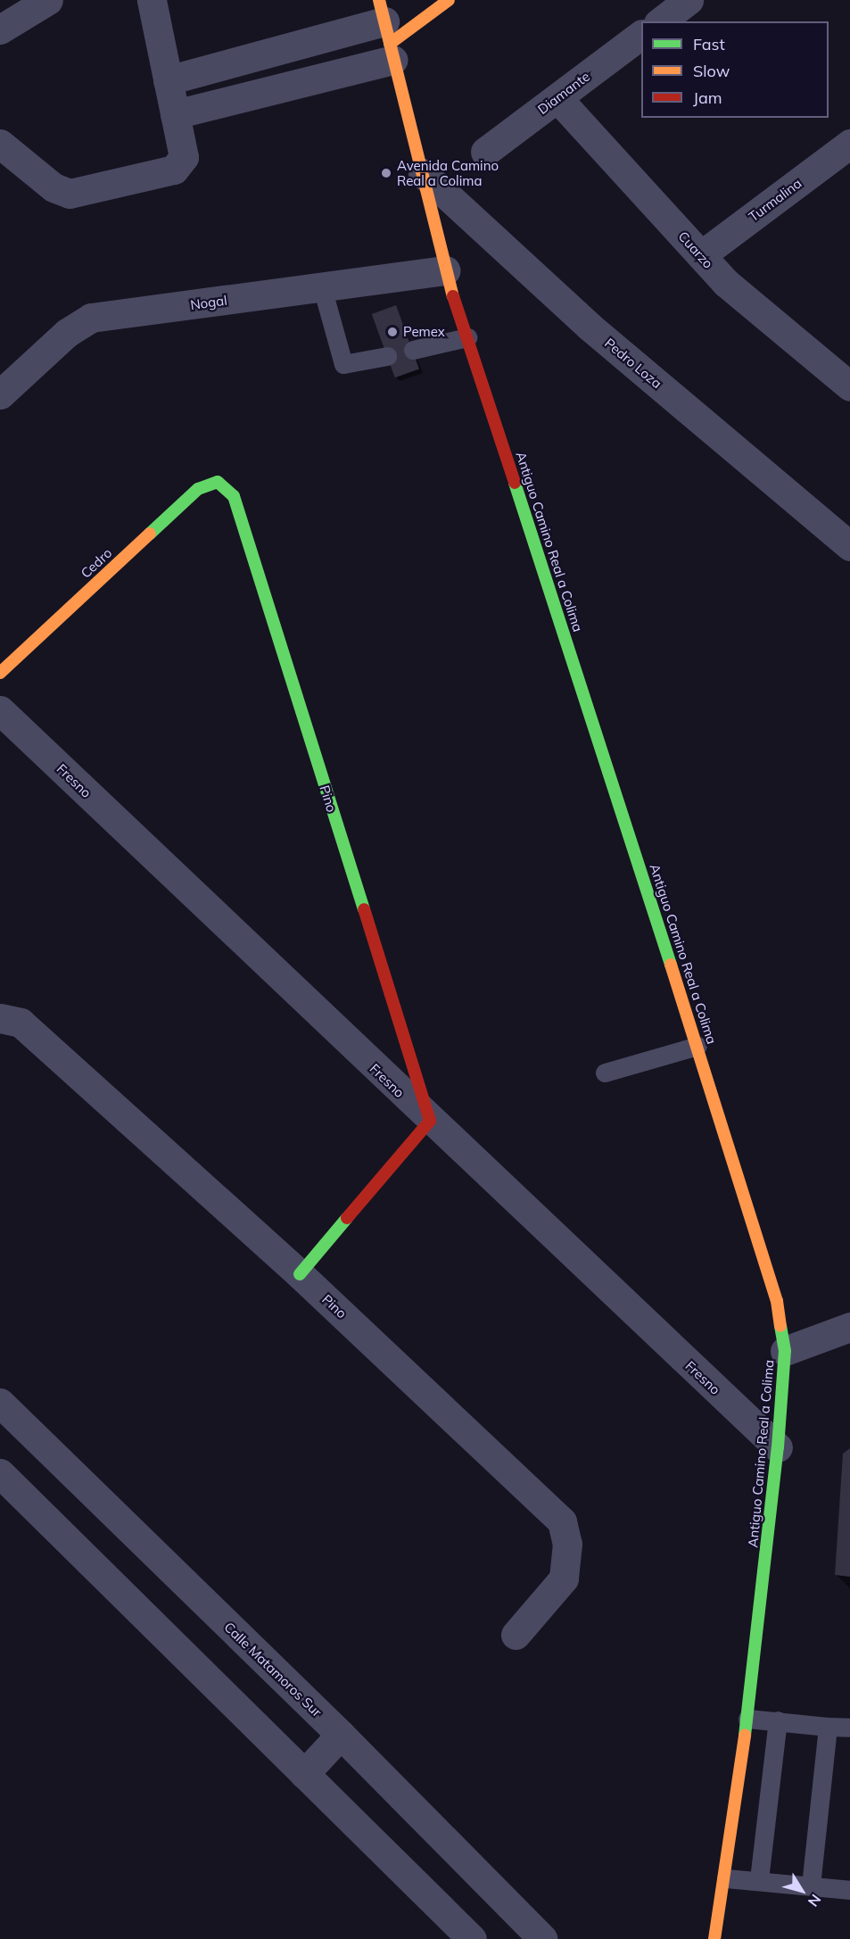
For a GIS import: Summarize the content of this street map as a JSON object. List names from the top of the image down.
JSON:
{
  "streets": {
    "main road": ["Antiguo Camino Real a Colima", "Cedro", "Pino"],
    "street": [
      "Diamante",
      "Turmalina",
      "Cuarzo",
      "Nogal",
      "Pedro Loza",
      "Fresno",
      "Calle Matamoros Sur"
    ]
  },
  "crossings": [
    ["Diamante", "Cuarzo"],
    ["Turmalina", "Cuarzo"],
    ["Nogal", "Antiguo Camino Real a Colima"],
    ["Pedro Loza", "Antiguo Camino Real a Colima"],
    ["Antiguo Camino Real a Colima", "Fresno"],
    ["Cedro", "Pino"],
    ["Fresno", "Pino"]
  ],
  "places": ["Avenida Camino Real a Colima", "Pemex"],
  "legend": ["Fast", "Slow", "Jam"],
  "north": "bottom right"
}
